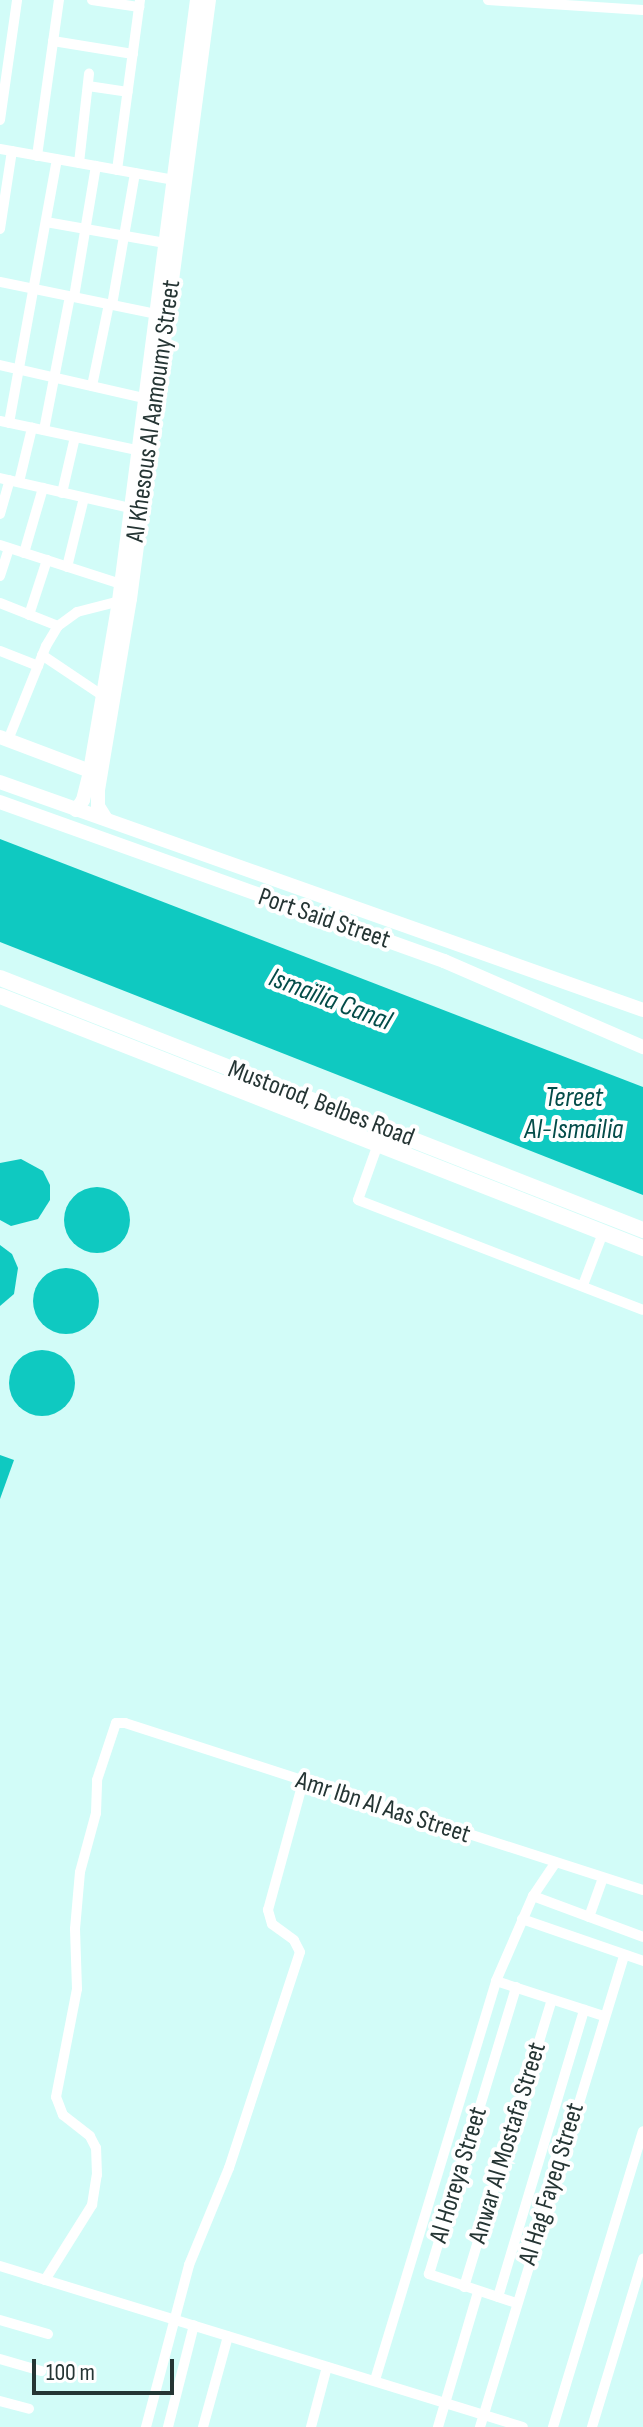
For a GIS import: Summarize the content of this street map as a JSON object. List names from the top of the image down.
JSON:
{
  "streets": {
    "main road": ["Mustorod, Belbes Road"],
    "street": [
      "Al Khesous Al Aamoumy Street",
      "Port Said Street",
      "Amr Ibn Al Aas Street",
      "Anwar Al Mostafa Street",
      "Al Horeya Street",
      "Al Hag Fayeq Street"
    ]
  },
  "crossings": [
    ["Al Khesous Al Aamoumy Street", "Port Said Street"],
    ["Anwar Al Mostafa Street", "Al Horeya Street"],
    ["Al Horeya Street", "Al Hag Fayeq Street"]
  ],
  "water": ["Ismaïlia Canal", "Tereet Al-Ismailia"],
  "scale_bar": "100 m"
}
